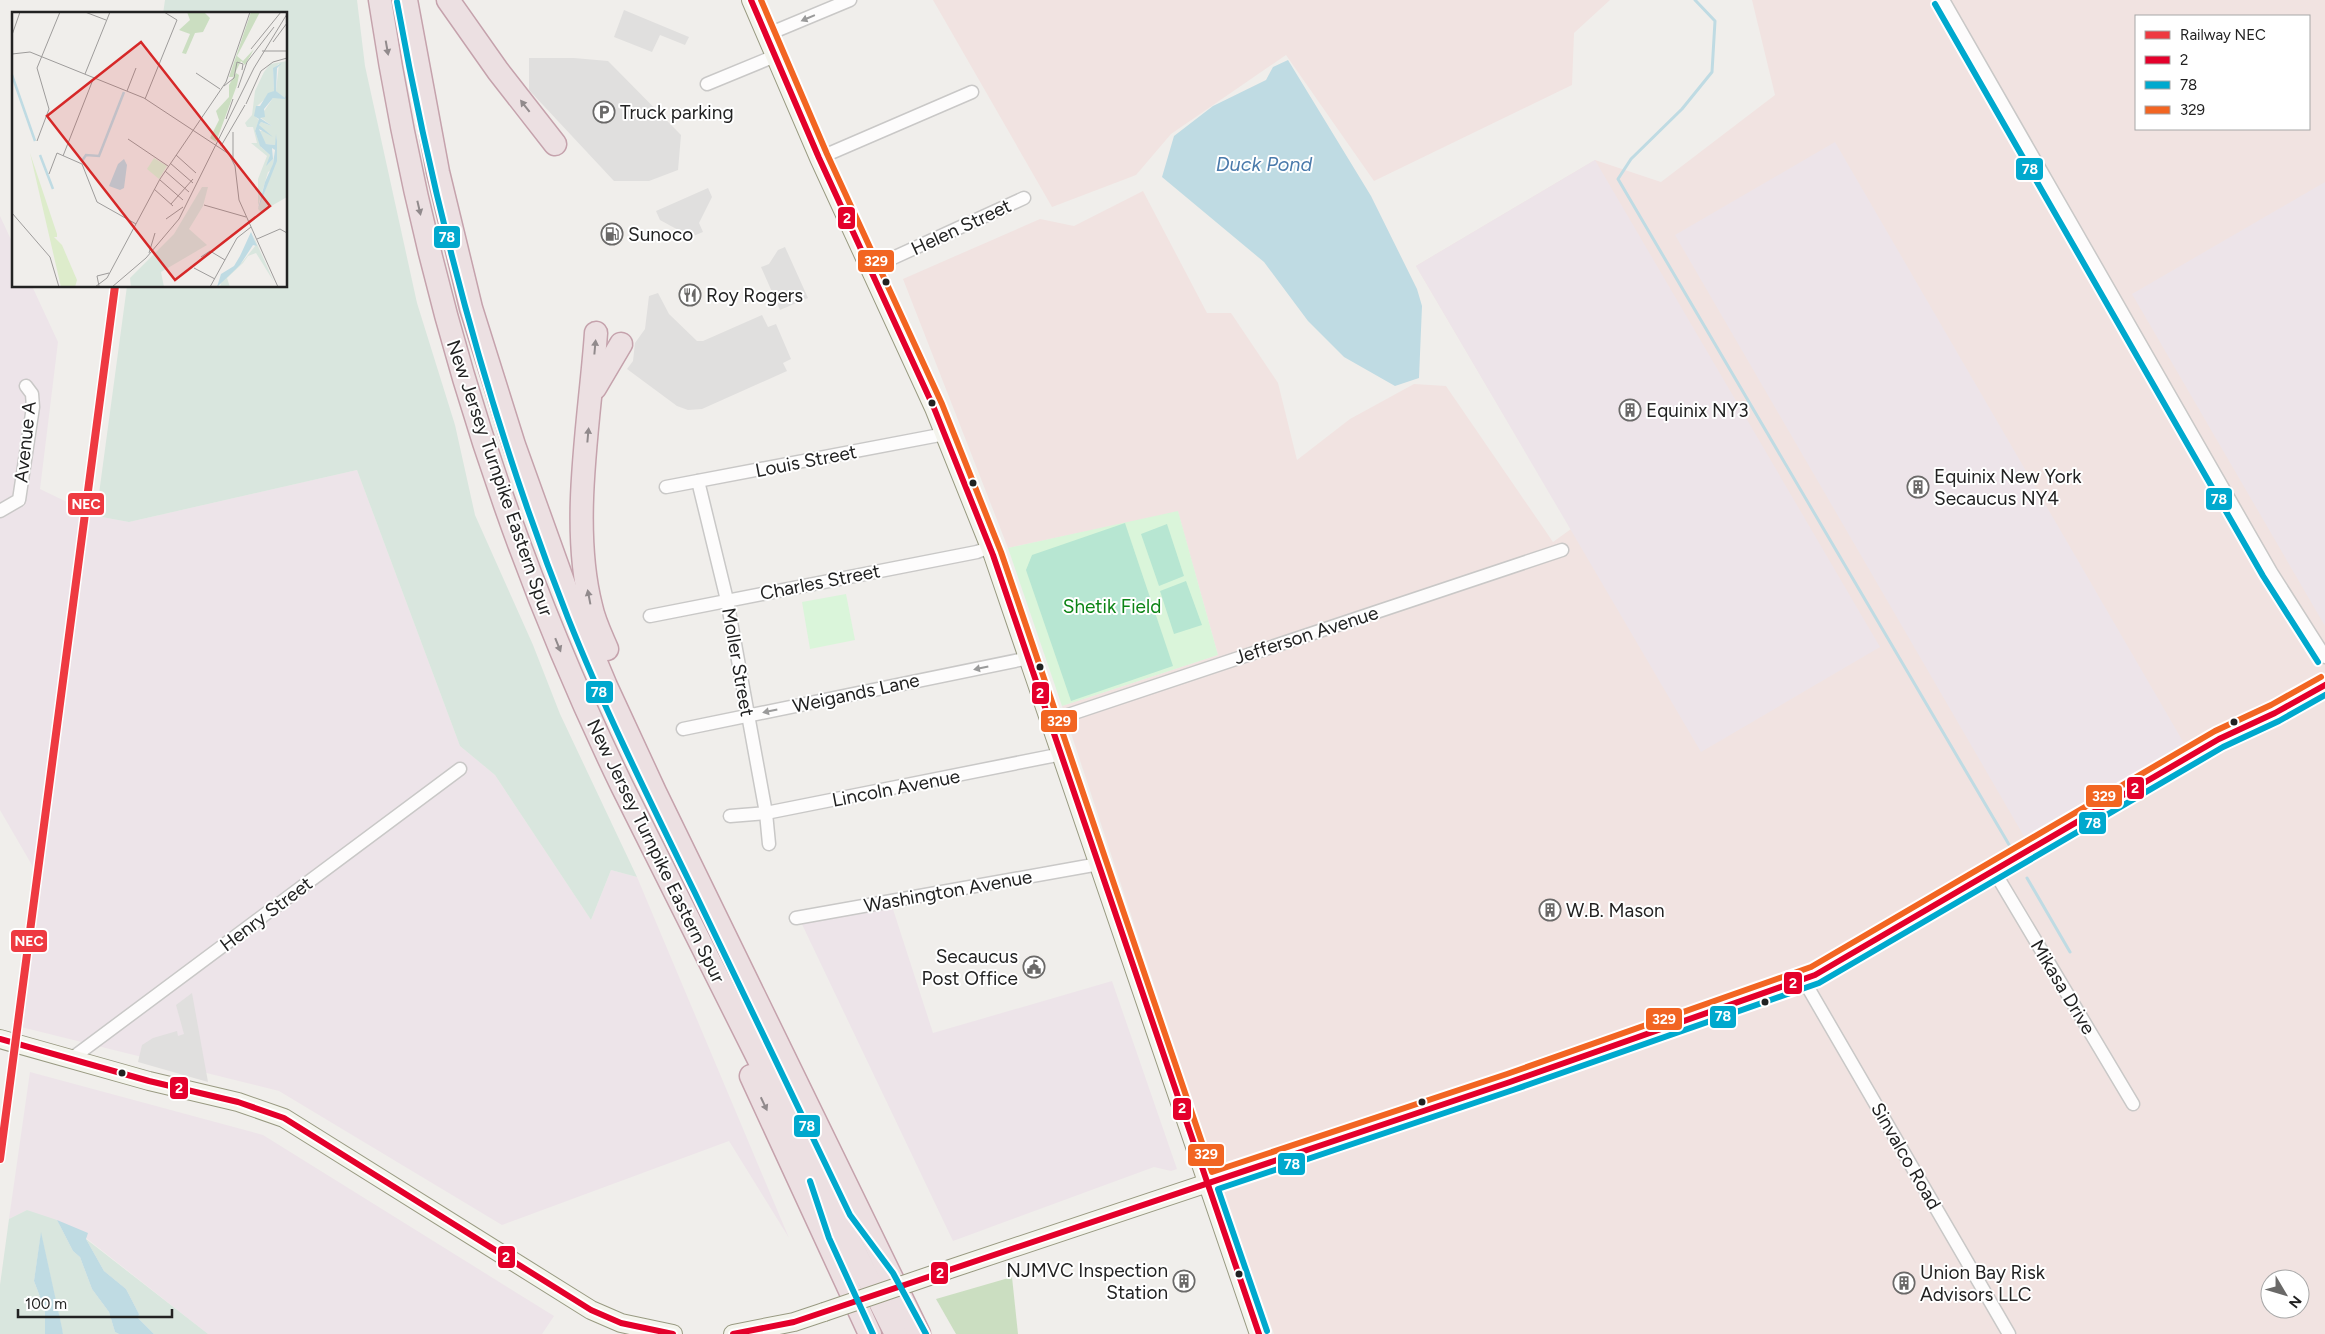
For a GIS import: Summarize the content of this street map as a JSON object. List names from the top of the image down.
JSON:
{
  "streets": {
    "highway": ["New Jersey Turnpike Eastern Spur"],
    "street": [
      "Helen Street",
      "Avenue A",
      "Louis Street",
      "Charles Street",
      "Jefferson Avenue",
      "Moller Street",
      "Weigands Lane",
      "Lincoln Avenue",
      "Washington Avenue",
      "Henry Street",
      "Mikasa Drive",
      "Sinvalco Road"
    ]
  },
  "crossings": [
    ["Louis Street", "Moller Street"],
    ["Charles Street", "Moller Street"],
    ["Moller Street", "Weigands Lane"],
    ["Moller Street", "Lincoln Avenue"]
  ],
  "one_way": ["Weigands Lane"],
  "water": ["Duck Pond"],
  "parks": ["Shetik Field"],
  "places": {
    "parking": ["Truck parking"],
    "fuel station": ["Sunoco"],
    "restaurant": ["Roy Rogers"],
    "building": [
      "Equinix NY3",
      "Equinix New York Secaucus NY4",
      "W.B. Mason",
      "NJMVC Inspection Station",
      "Union Bay Risk Advisors LLC"
    ],
    "public building": ["Secaucus Post Office"]
  },
  "lines": [
    "transit line 2",
    "transit line 329",
    "transit line 78",
    "rail line NEC"
  ],
  "legend": [
    "Railway NEC",
    "2",
    "78",
    "329"
  ],
  "scale_bar": "100 m",
  "north": "bottom right"
}
